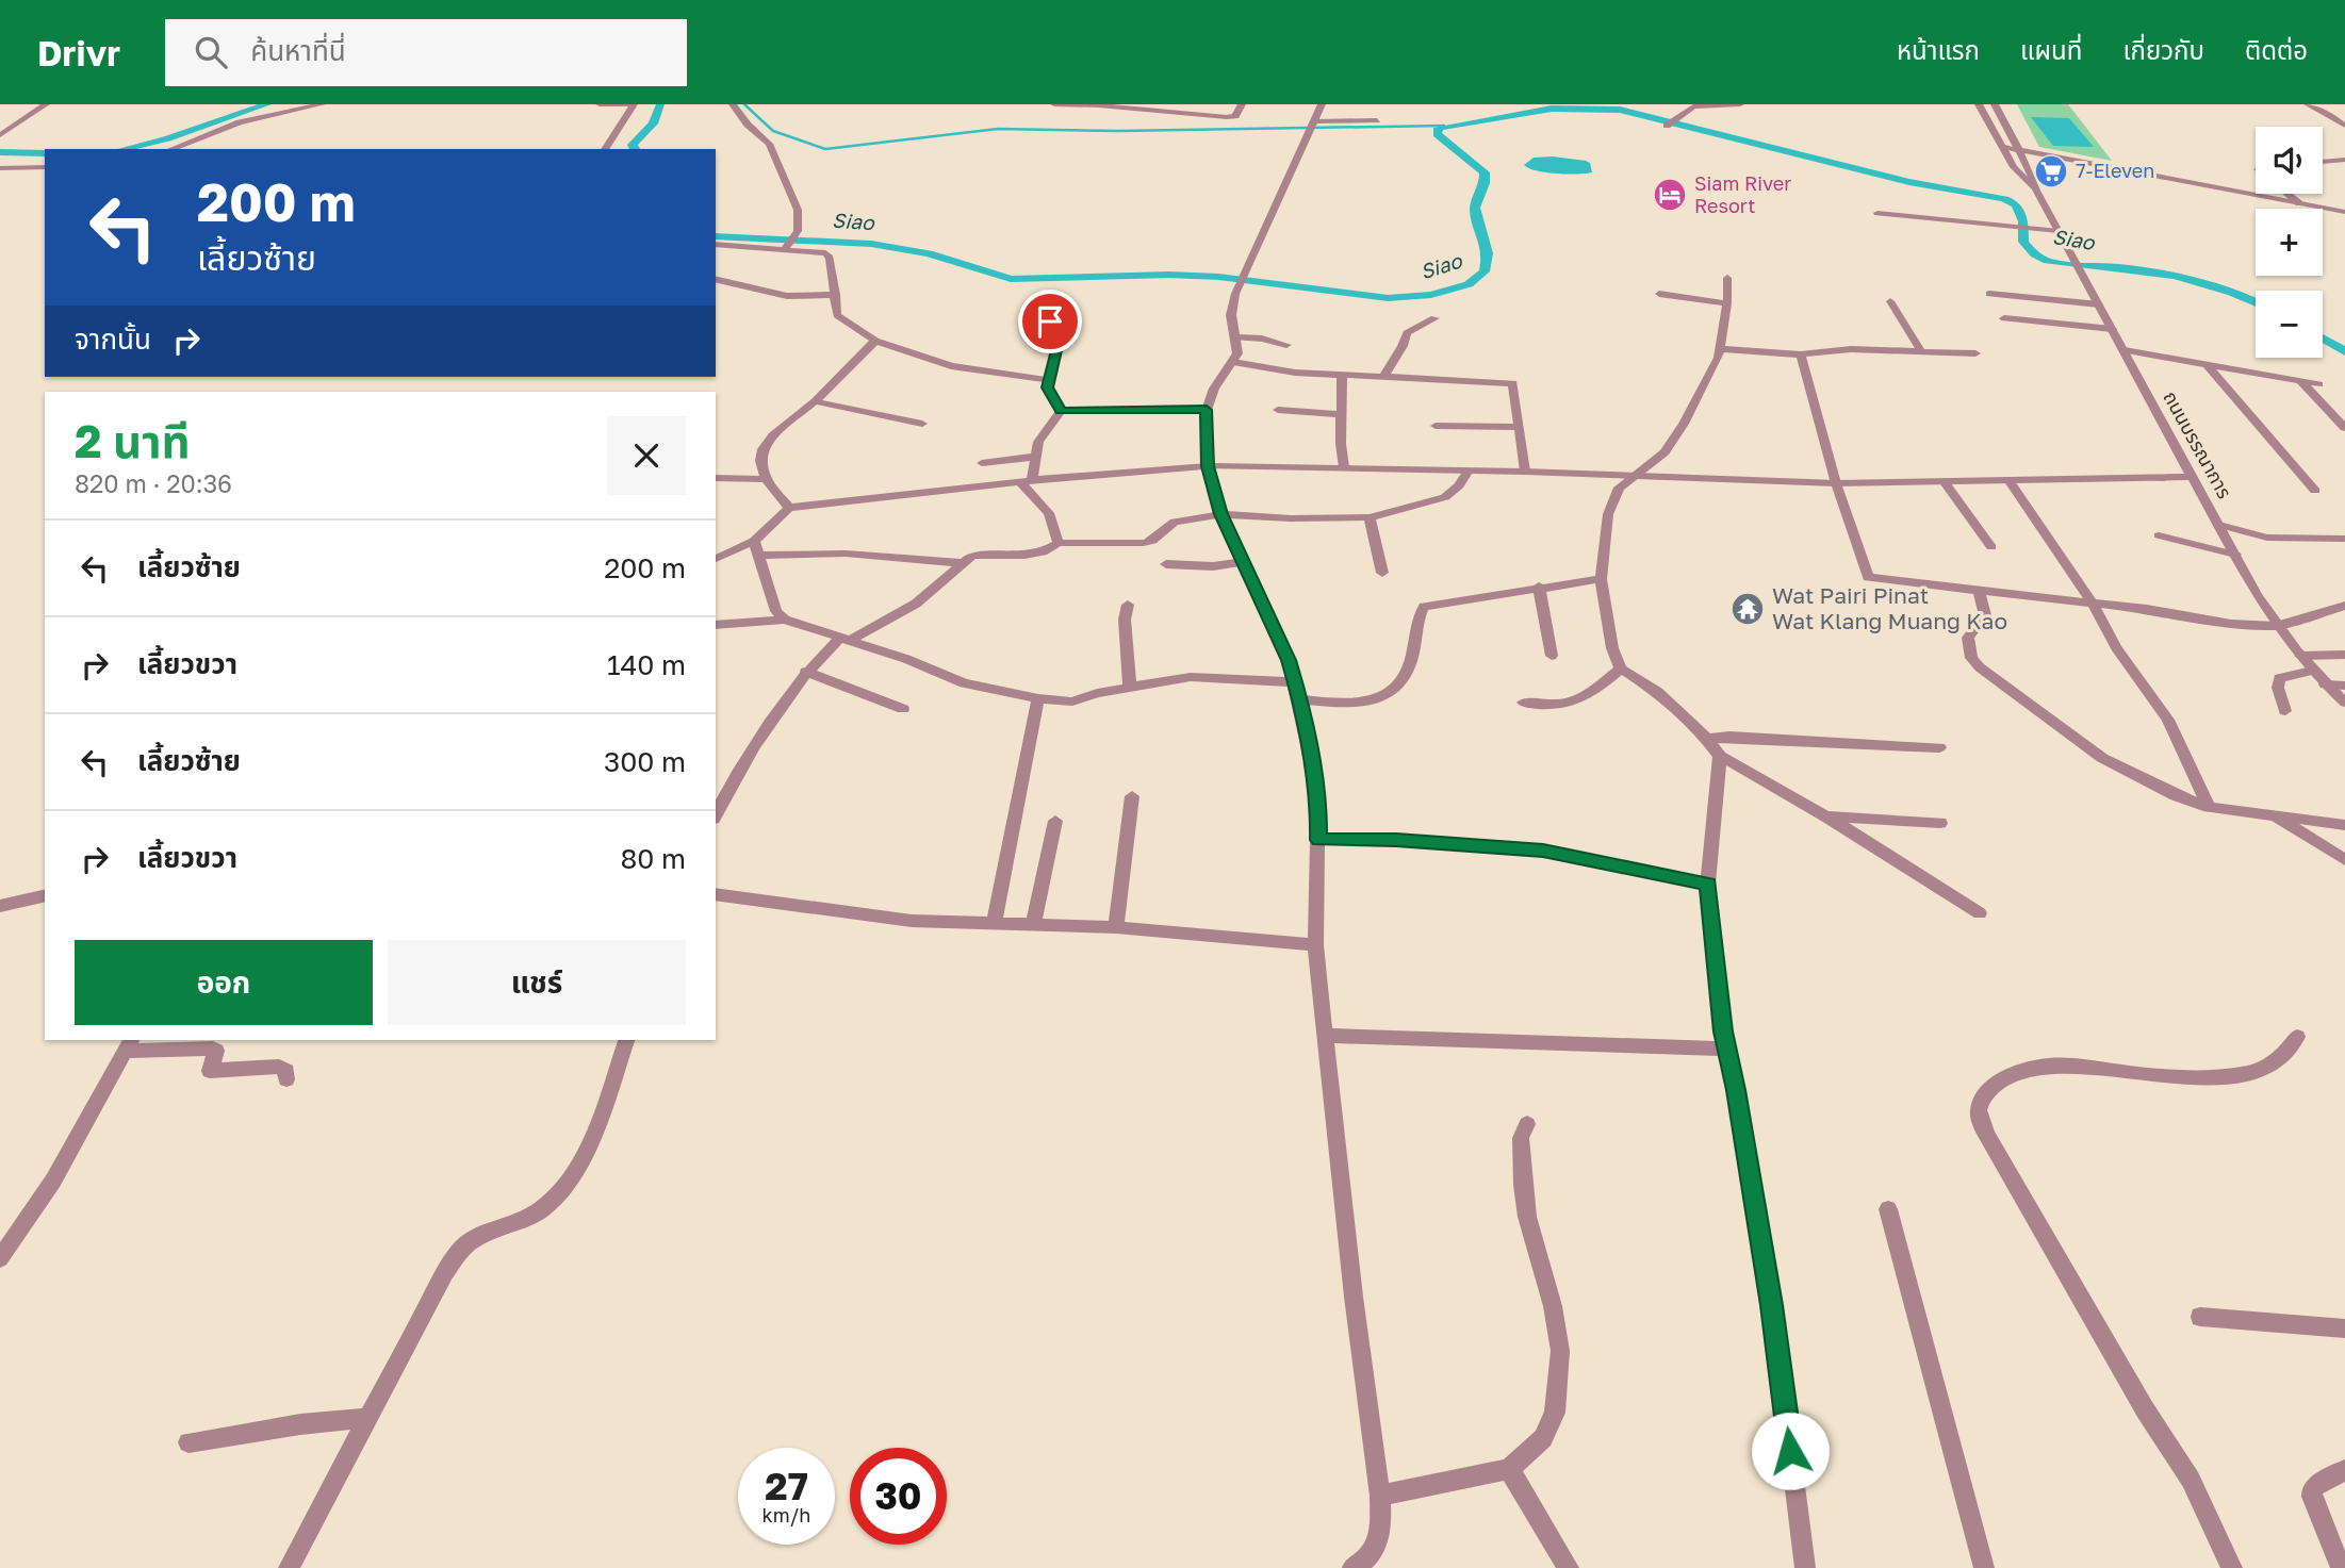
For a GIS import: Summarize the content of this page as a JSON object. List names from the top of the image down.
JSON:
{
  "streets": {
    "street": ["ถนนบรรณาการ"]
  },
  "water": ["Siao"],
  "places": {
    "supermarket": ["7-Eleven"],
    "hotel": ["Siam River Resort"],
    "temple": ["Wat Pairi Pinat Wat Klang Muang Kao"]
  },
  "page": {
    "header": "Drivr",
    "search": "ค้นหาที่นี่",
    "nav": [
      "หน้าแรก",
      "แผนที่",
      "เกี่ยวกับ",
      "ติดต่อ"
    ],
    "map_buttons": ["+", "−"],
    "turn": ["200 m", "เลี้ยวซ้าย"],
    "then": "จากนั้น",
    "heading": ["2 นาที", "820 m · 20:36"],
    "list": [
      {
        "name": "เลี้ยวซ้าย",
        "value": "200 m"
      },
      {
        "name": "เลี้ยวขวา",
        "value": "140 m"
      },
      {
        "name": "เลี้ยวซ้าย",
        "value": "300 m"
      },
      {
        "name": "เลี้ยวขวา",
        "value": "80 m"
      }
    ],
    "buttons": ["ออก", "แชร์"],
    "speed": "27 km/h",
    "limit": "30"
  }
}
